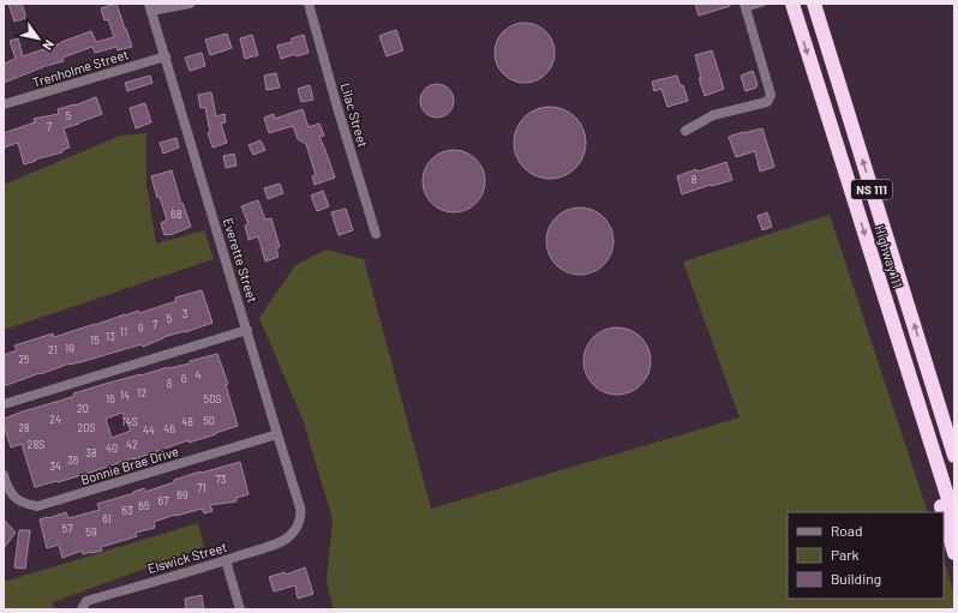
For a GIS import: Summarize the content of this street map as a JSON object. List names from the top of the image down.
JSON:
{
  "streets": {
    "highway": ["NS 111", "Highway 111"],
    "street": [
      "Trenholme Street",
      "Lilac Street",
      "Everette Street",
      "Bonnie Brae Drive",
      "Elswick Street"
    ]
  },
  "crossings": [
    ["Trenholme Street", "Everette Street"],
    ["Everette Street", "Bonnie Brae Drive"],
    ["Everette Street", "Elswick Street"]
  ],
  "house_numbers": [
    "5",
    "7",
    "8",
    "68",
    "3",
    "5",
    "7",
    "9",
    "11",
    "13",
    "15",
    "19",
    "21",
    "25",
    "4",
    "6",
    "8",
    "12",
    "14",
    "16",
    "50S",
    "20",
    "24",
    "50",
    "14S",
    "48",
    "28",
    "20S",
    "46",
    "44",
    "28S",
    "42",
    "40",
    "38",
    "36",
    "34",
    "73",
    "71",
    "69",
    "67",
    "65",
    "63",
    "61",
    "57",
    "59"
  ],
  "legend": ["Road", "Park", "Building"],
  "north": "bottom right"
}
